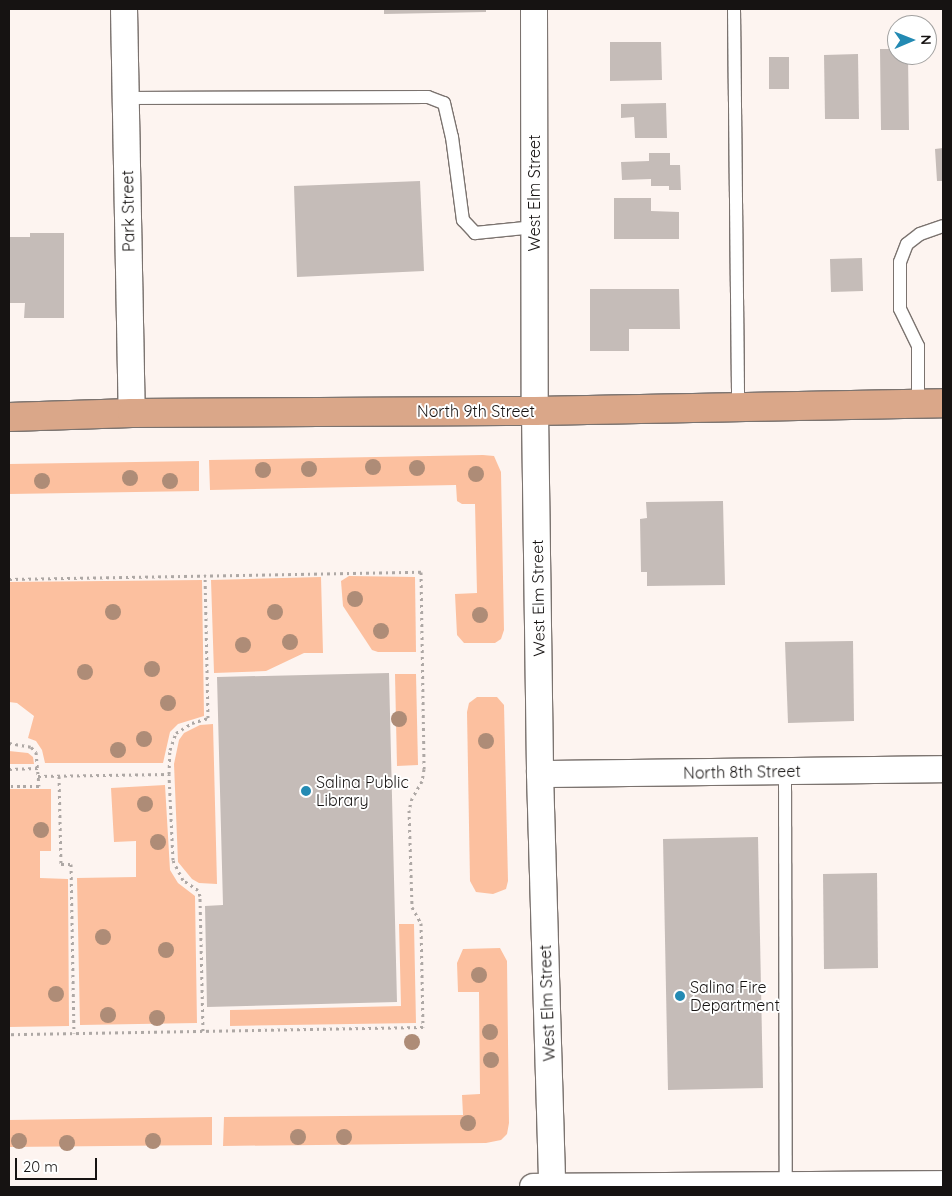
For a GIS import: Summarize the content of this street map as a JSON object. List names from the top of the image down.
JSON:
{
  "streets": {
    "main road": ["North 9th Street"],
    "street": ["West Elm Street", "Park Street", "North 8th Street"]
  },
  "crossings": [
    ["West Elm Street", "North 9th Street"],
    ["West Elm Street", "North 8th Street"],
    ["Park Street", "North 9th Street"]
  ],
  "places": ["Salina Public Library", "Salina Fire Department"],
  "scale_bar": "20 m",
  "north": "right"
}
